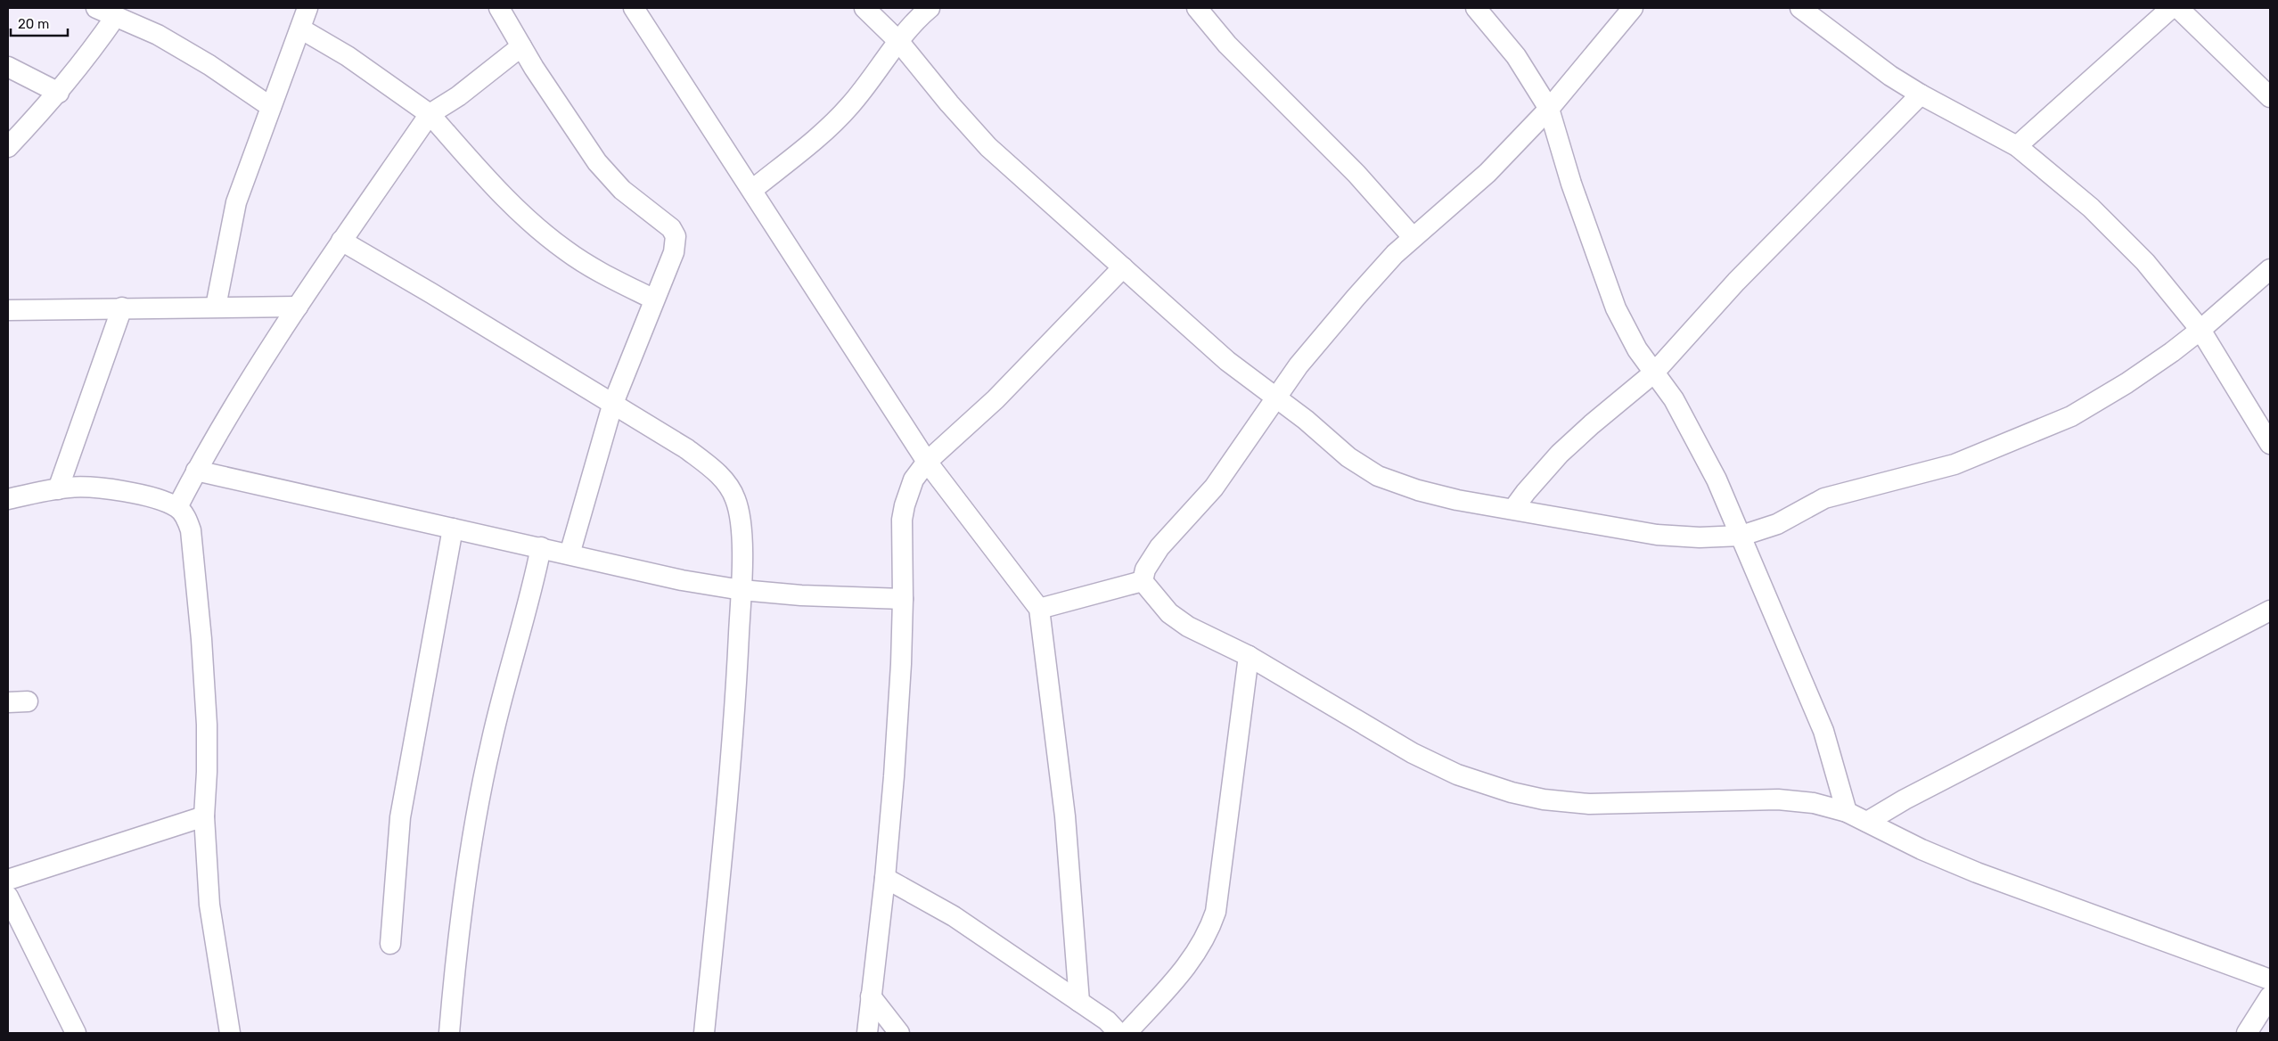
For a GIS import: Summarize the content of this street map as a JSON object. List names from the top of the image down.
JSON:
{
  "scale_bar": "20 m"
}
